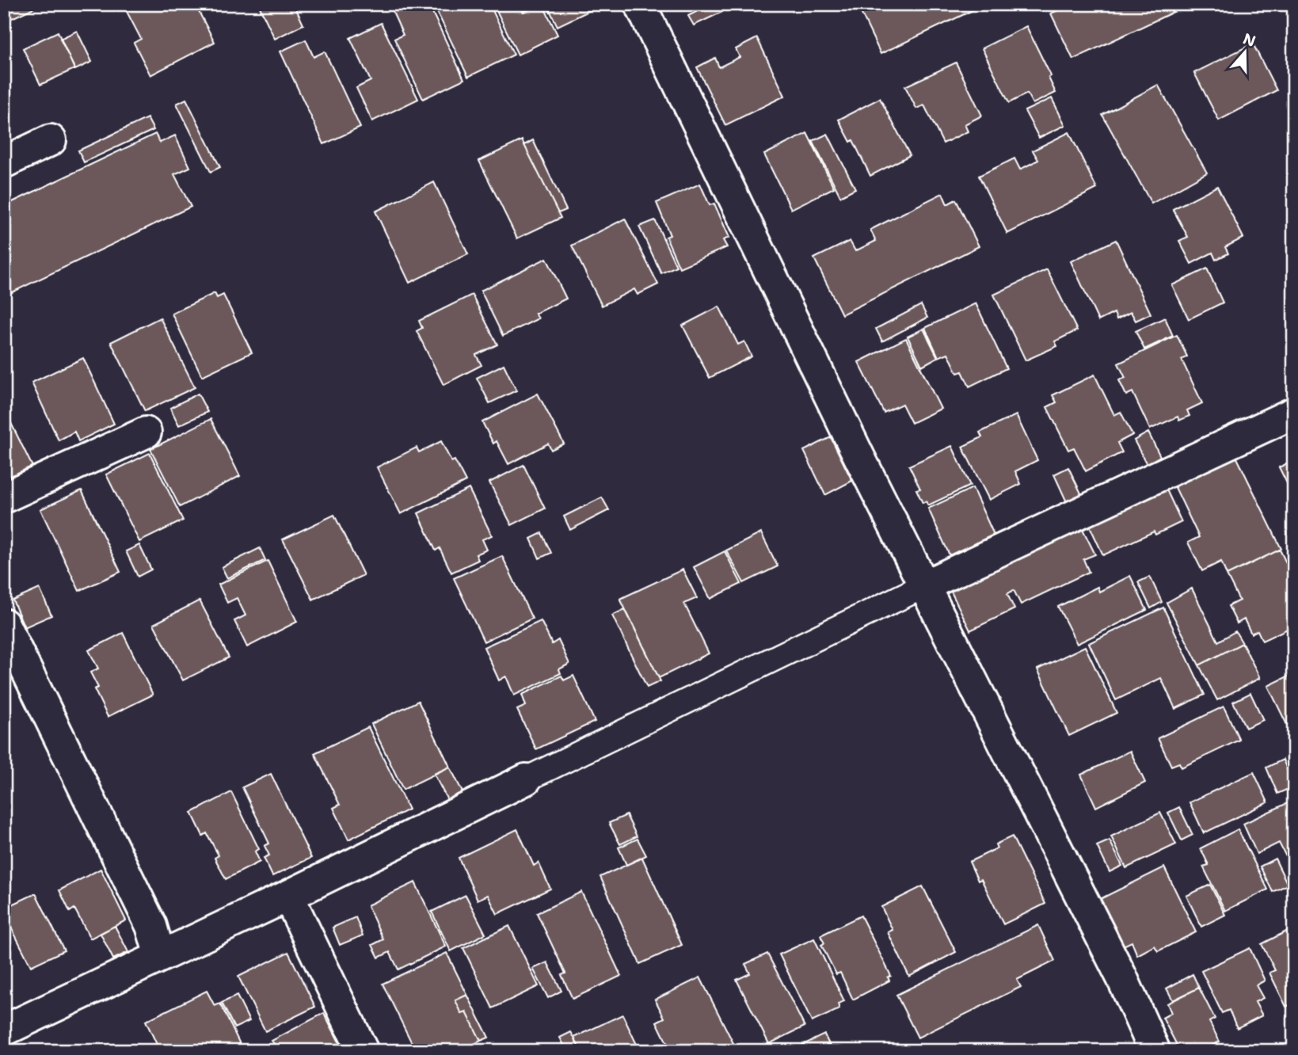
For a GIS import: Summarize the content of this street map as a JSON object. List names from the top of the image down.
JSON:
{
  "north": "top"
}
